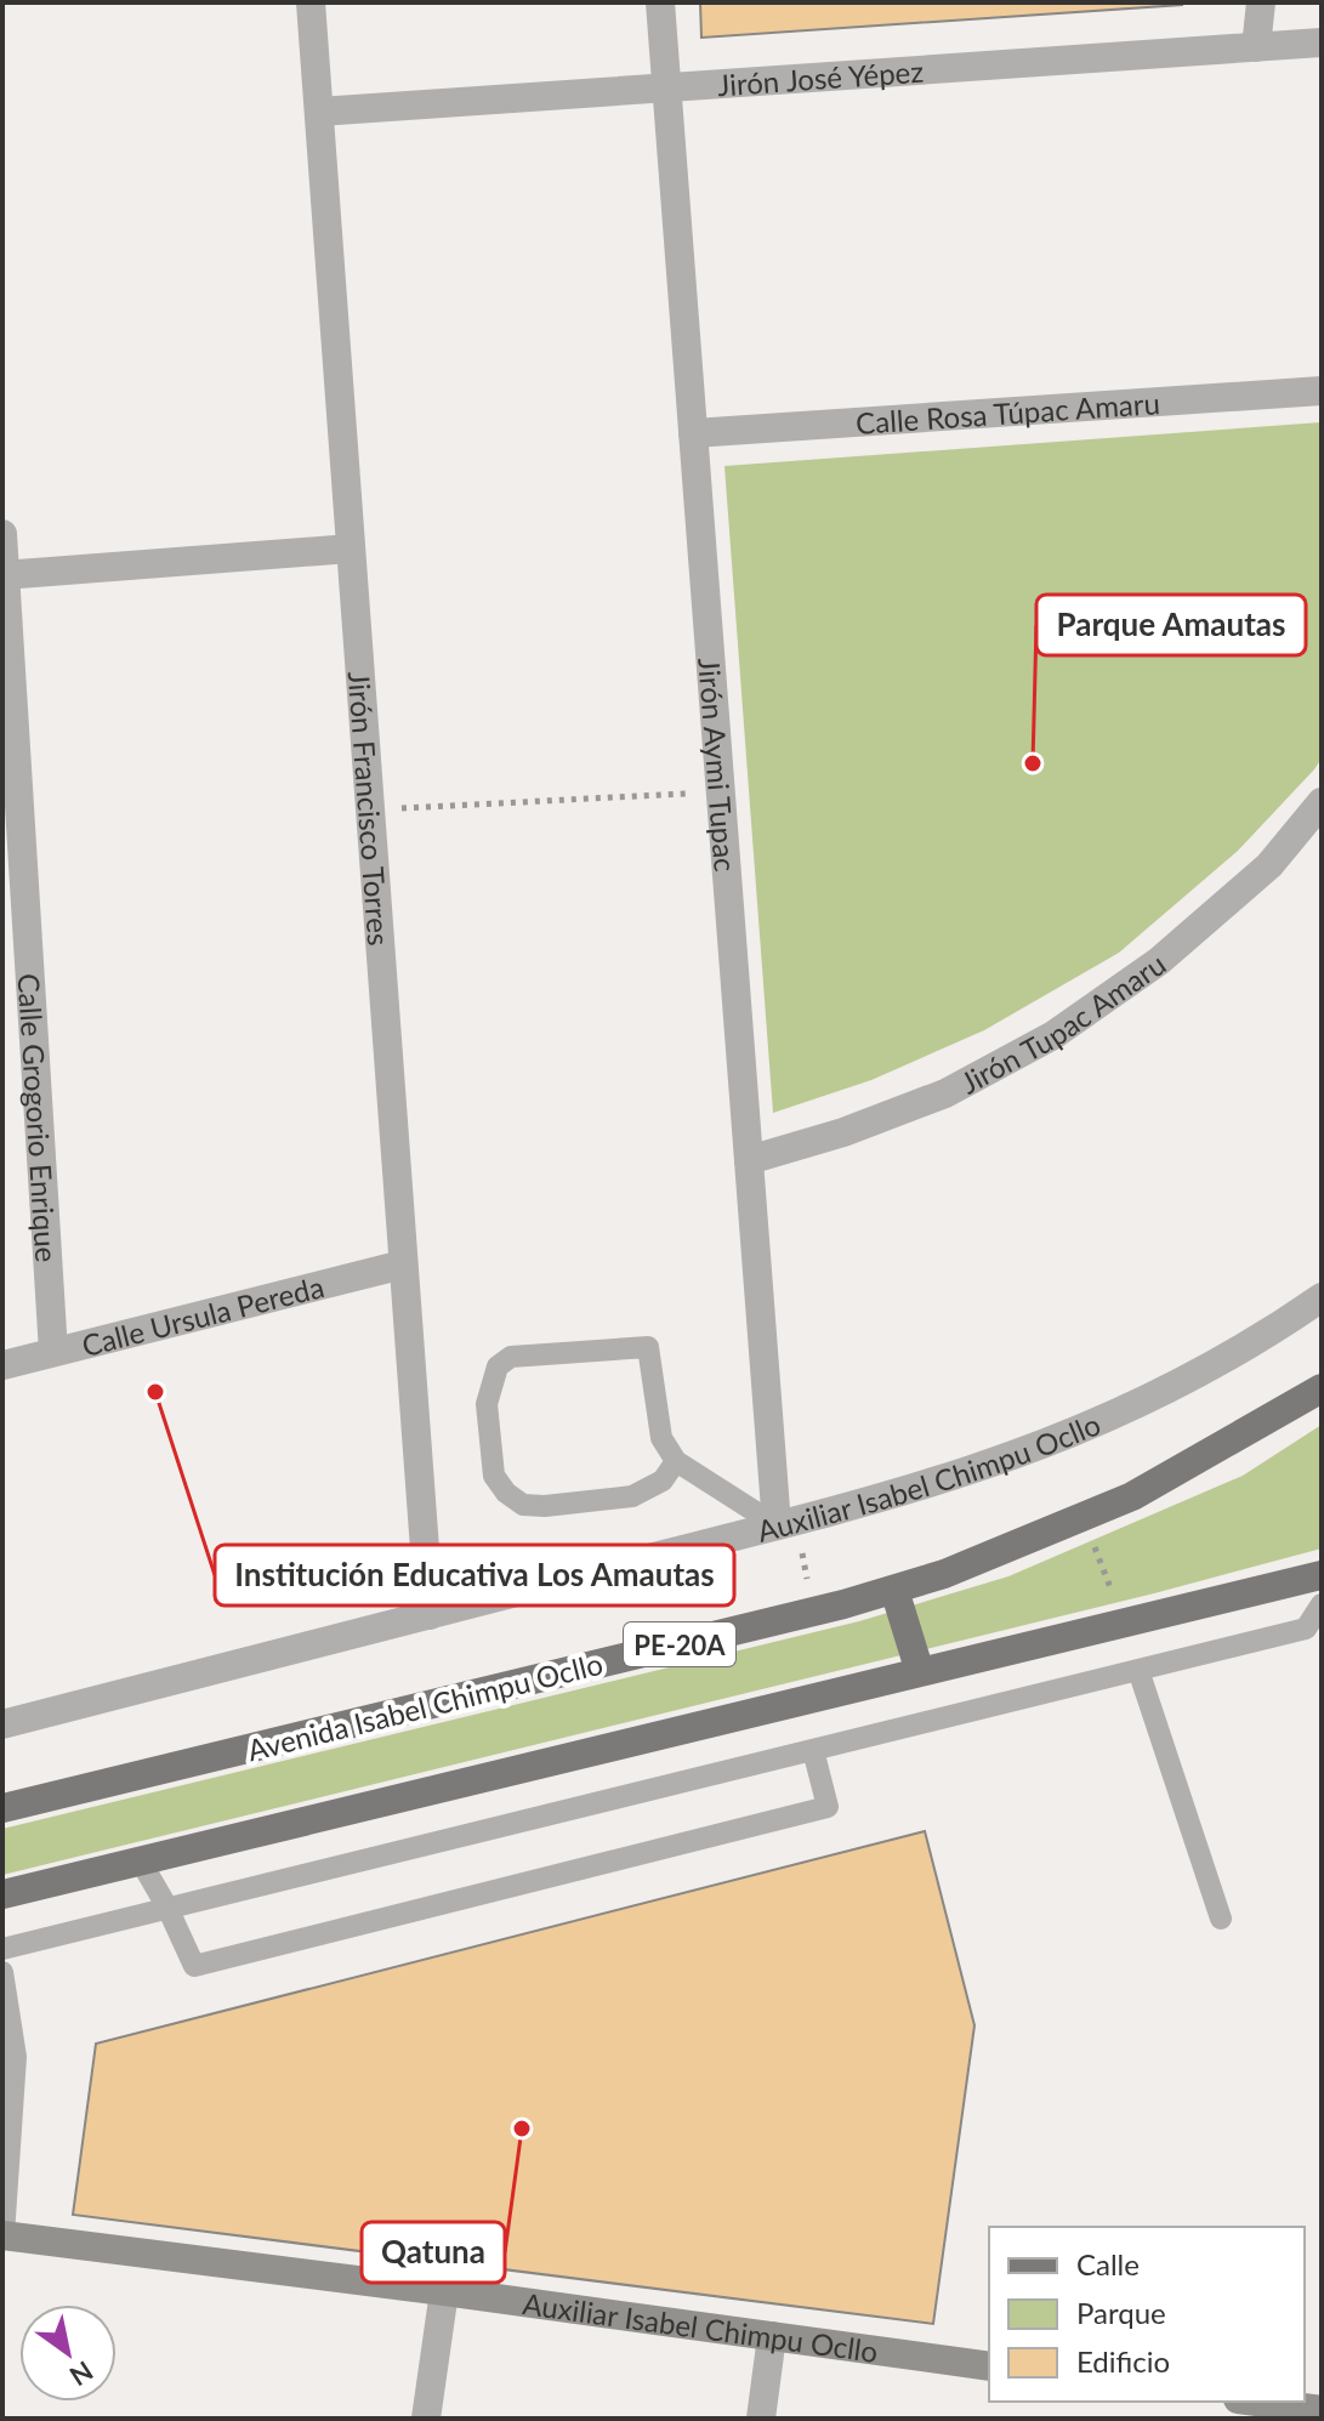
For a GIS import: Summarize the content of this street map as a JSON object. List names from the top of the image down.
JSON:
{
  "streets": {
    "main road": ["PE-20A", "Avenida Isabel Chimpu Ocllo"],
    "street": [
      "Jirón José Yépez",
      "Calle Rosa Túpac Amaru",
      "Jirón Aymi Tupac",
      "Jirón Francisco Torres",
      "Jirón Tupac Amaru",
      "Calle Grogorio Enrique",
      "Calle Ursula Pereda",
      "Auxiliar Isabel Chimpu Ocllo"
    ]
  },
  "crossings": [
    ["Jirón José Yépez", "Jirón Aymi Tupac"],
    ["Jirón José Yépez", "Jirón Francisco Torres"],
    ["Calle Rosa Túpac Amaru", "Jirón Aymi Tupac"],
    ["Jirón Aymi Tupac", "Jirón Tupac Amaru"],
    ["Jirón Aymi Tupac", "Auxiliar Isabel Chimpu Ocllo"],
    ["Jirón Francisco Torres", "Calle Ursula Pereda"],
    ["Jirón Francisco Torres", "Auxiliar Isabel Chimpu Ocllo"],
    ["Calle Grogorio Enrique", "Calle Ursula Pereda"]
  ],
  "places": ["Parque Amautas", "Institución Educativa Los Amautas", "Qatuna"],
  "legend": ["Calle", "Parque", "Edificio"],
  "north": "bottom right"
}
